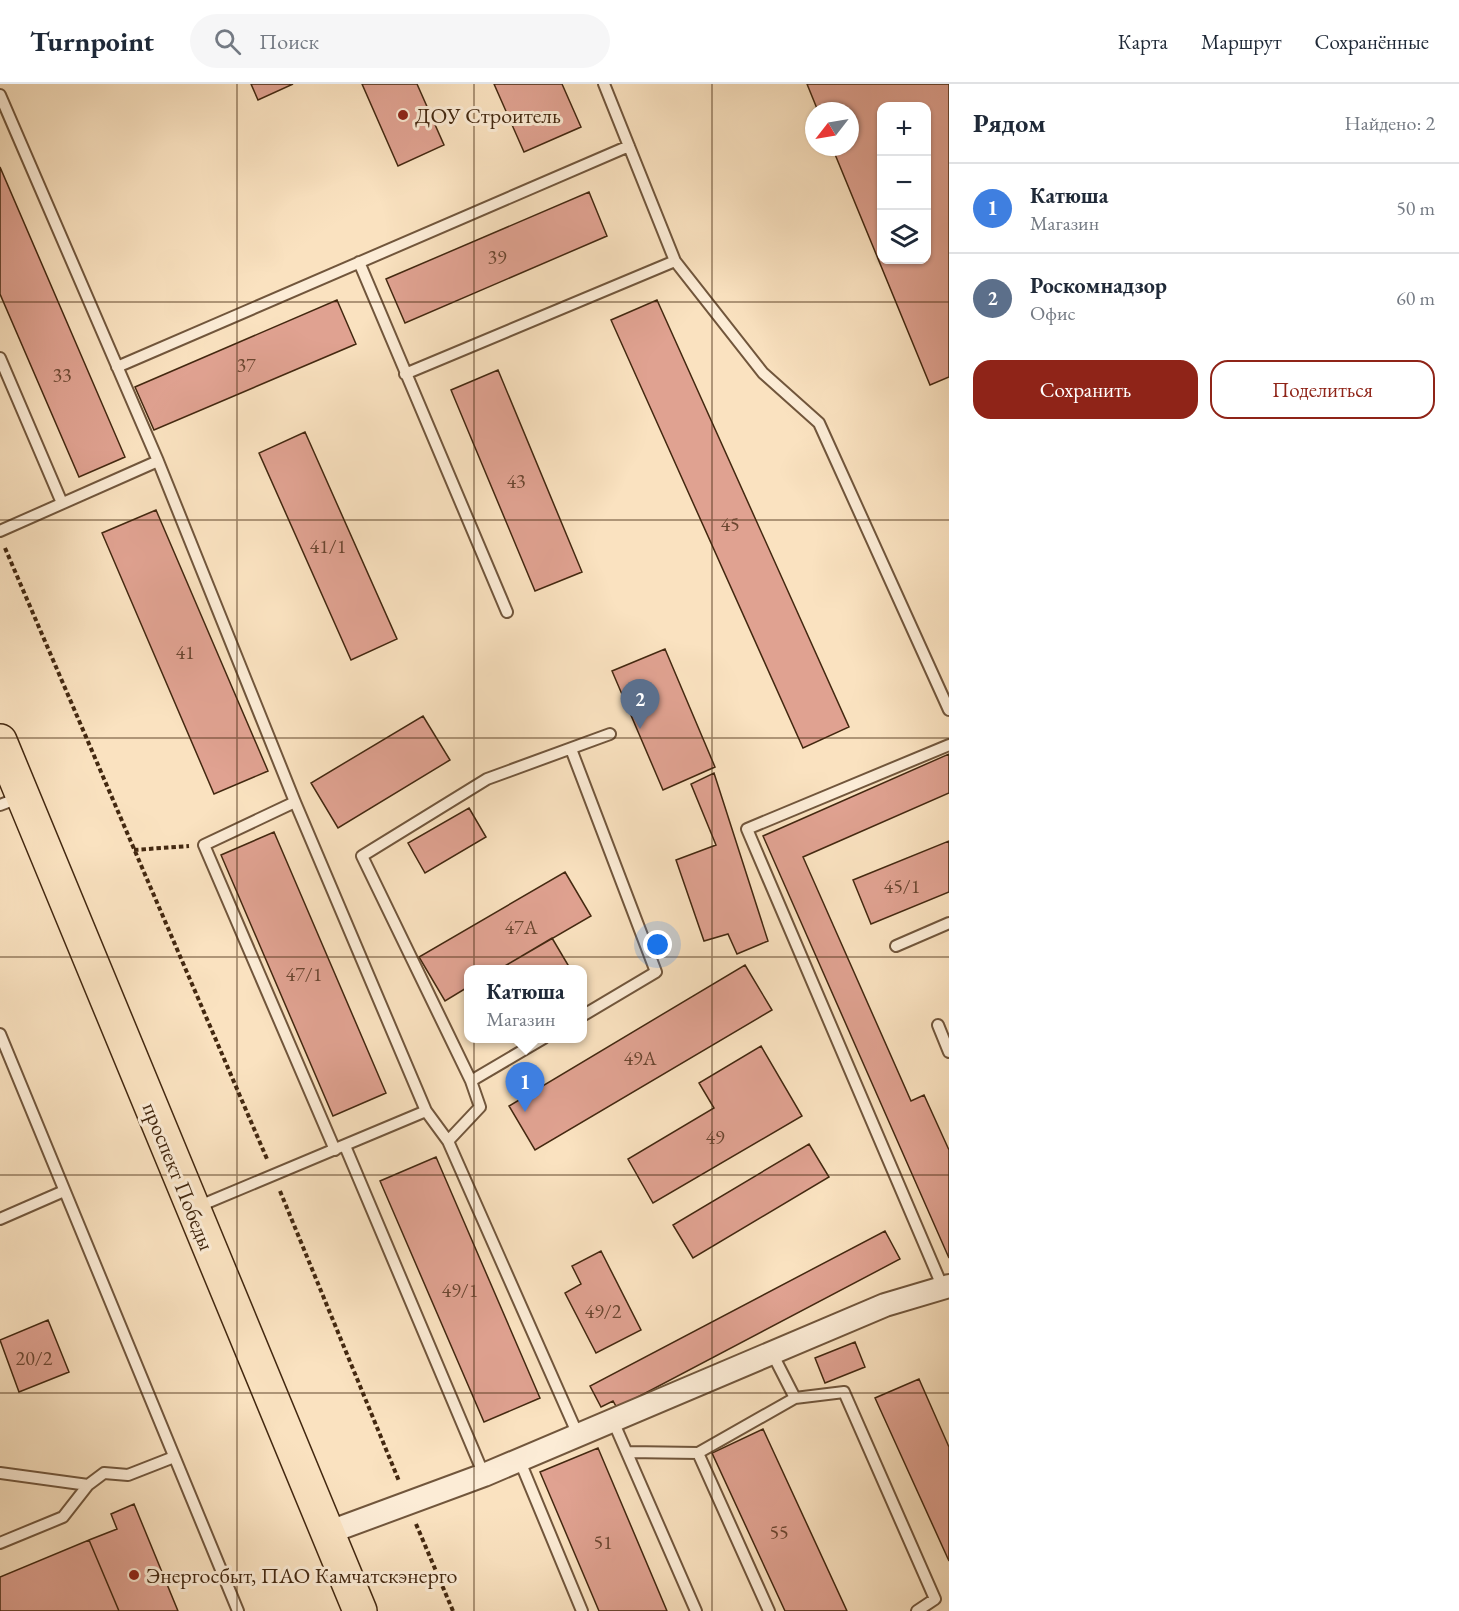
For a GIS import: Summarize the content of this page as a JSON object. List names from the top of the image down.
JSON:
{
  "streets": {
    "main road": ["проспект Победы"]
  },
  "places": ["ДОУ Строитель", "Энергосбыт, ПАО Камчатскэнерго"],
  "house_numbers": [
    "39",
    "37",
    "33",
    "43",
    "45",
    "41/1",
    "41",
    "45/1",
    "47А",
    "47/1",
    "49А",
    "49",
    "49/1",
    "49/2",
    "20/2",
    "55",
    "51"
  ],
  "north": "bottom left",
  "page": {
    "header": "Turnpoint",
    "search": "Поиск",
    "nav": ["Карта", "Маршрут", "Сохранённые"],
    "heading": ["Рядом", "Найдено: 2"],
    "map_buttons": ["+", "−"],
    "list": [
      {
        "mark": "1",
        "name": "Катюша",
        "note": "Магазин",
        "value": "50 m"
      },
      {
        "mark": "2",
        "name": "Роскомнадзор",
        "note": "Офис",
        "value": "60 m"
      }
    ],
    "buttons": ["Сохранить", "Поделиться"],
    "pins": ["2", "1"],
    "popup": ["Катюша", "Магазин"]
  }
}
